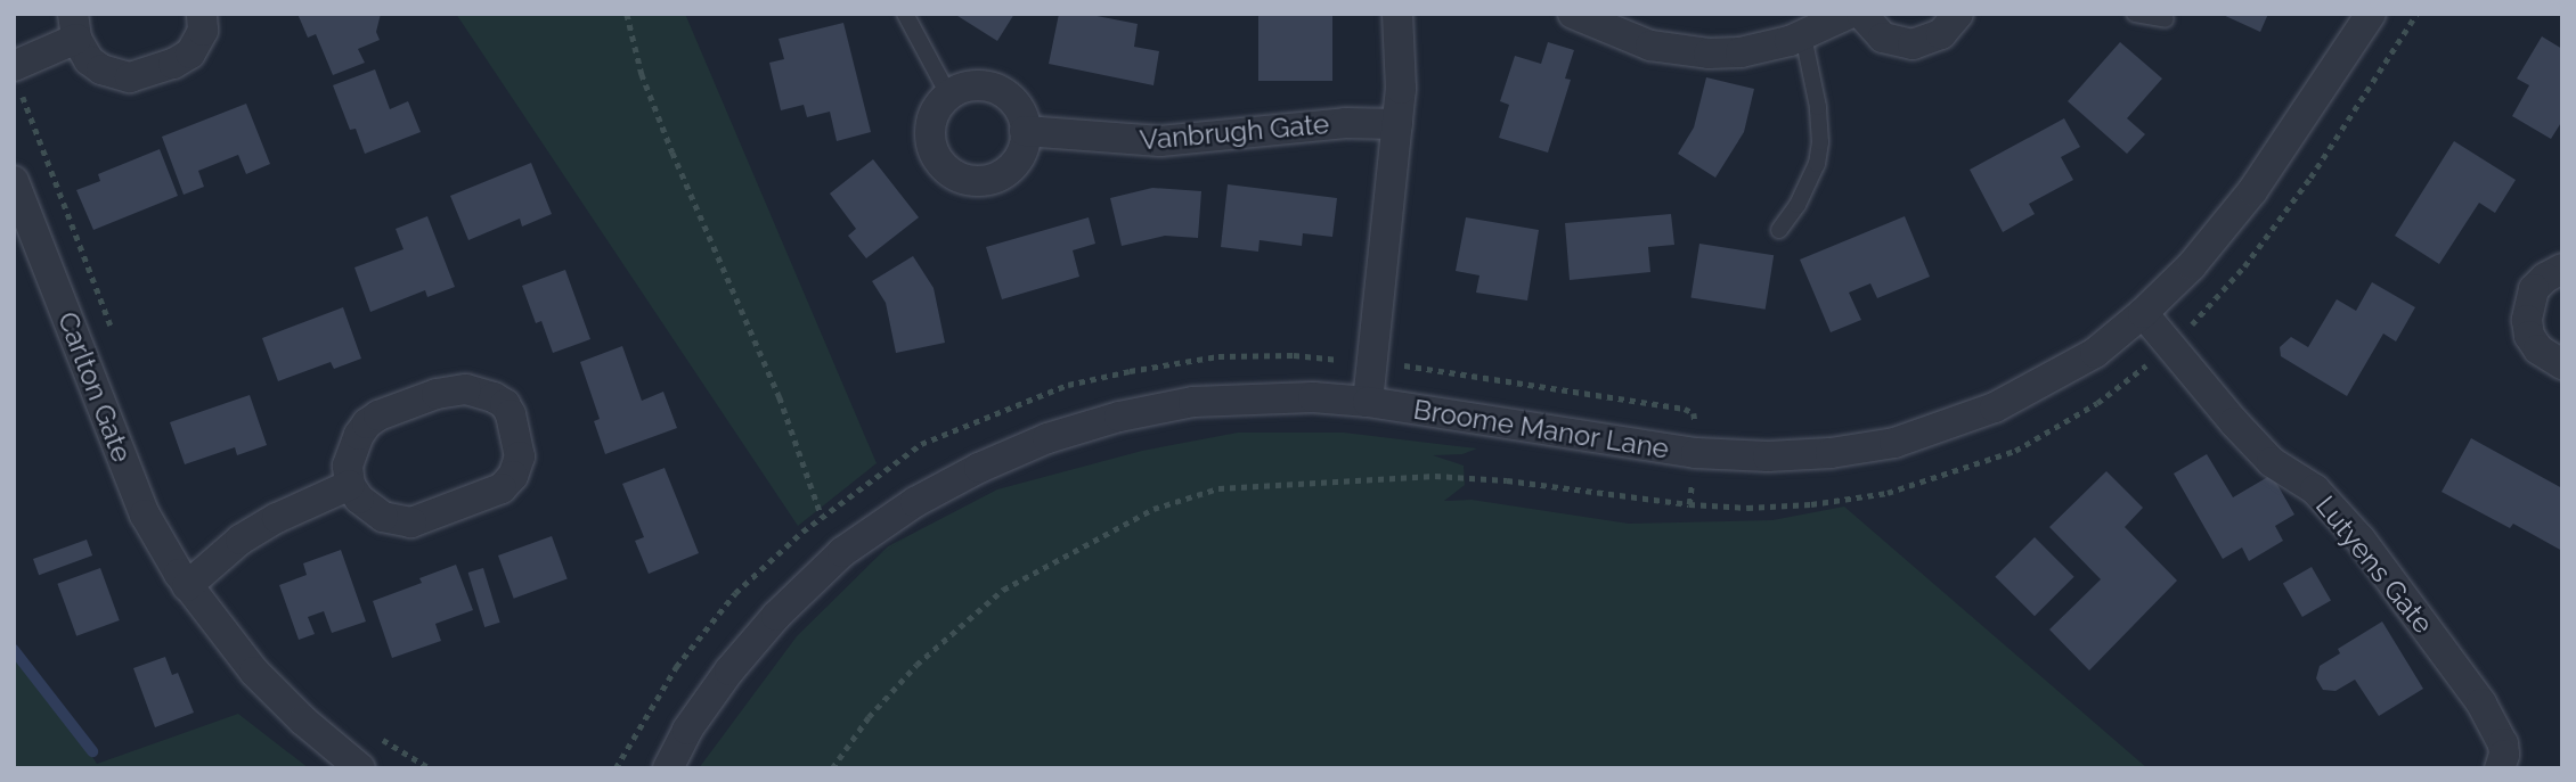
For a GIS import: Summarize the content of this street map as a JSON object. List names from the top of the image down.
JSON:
{
  "streets": {
    "street": [
      "Vanbrugh Gate",
      "Carlton Gate",
      "Broome Manor Lane",
      "Lutyens Gate"
    ]
  },
  "crossings": [
    ["Broome Manor Lane", "Lutyens Gate"]
  ]
}
